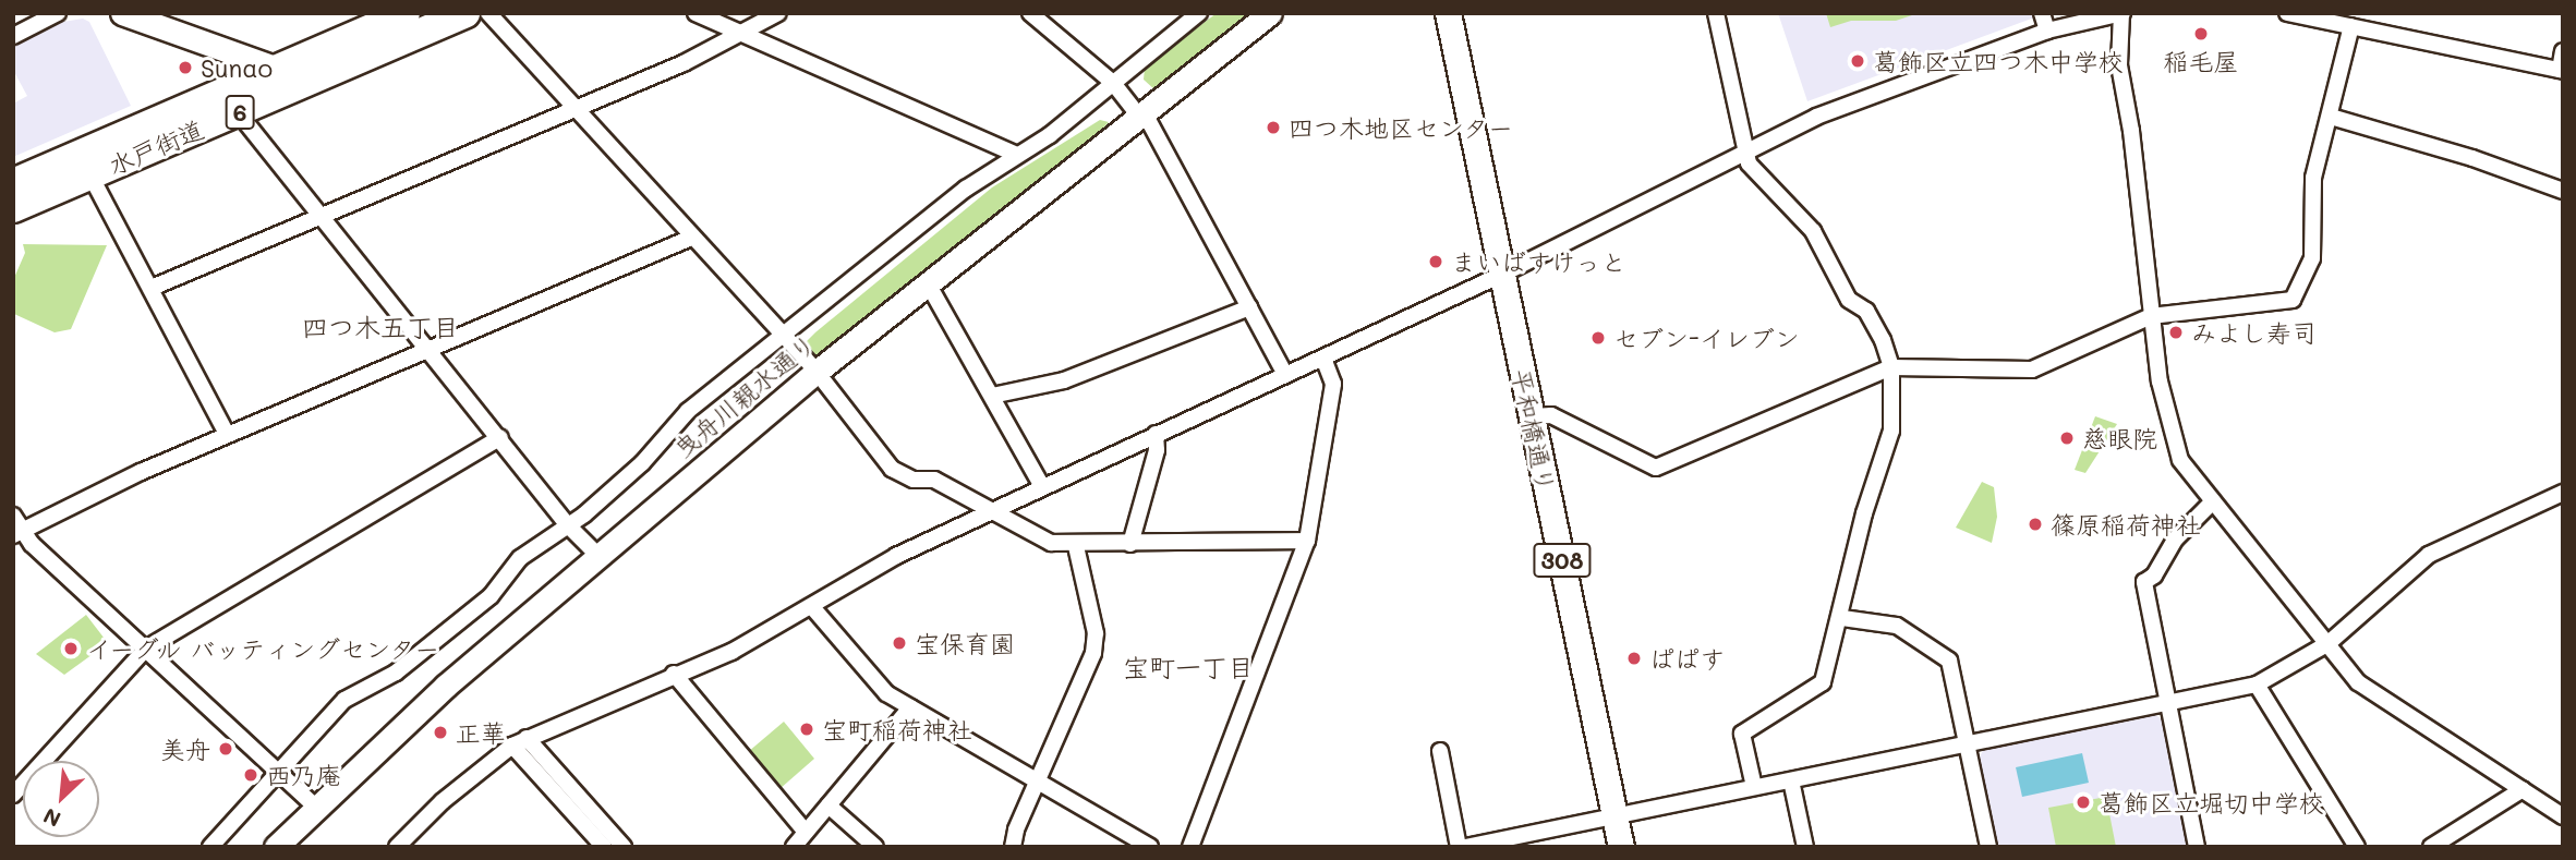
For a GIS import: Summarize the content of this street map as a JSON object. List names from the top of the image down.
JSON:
{
  "streets": {
    "highway": ["6", "水戸街道"],
    "main road": ["平和橋通り", "308"],
    "street": ["曳舟川親水通り"]
  },
  "districts": ["四つ木五丁目", "宝町一丁目"],
  "places": [
    "稲毛屋",
    "葛飾区立四つ木中学校",
    "Sunao",
    "四つ木地区センター",
    "まいばすけっと",
    "みよし寿司",
    "セブン-イレブン",
    "慈眼院",
    "篠原稲荷神社",
    "宝保育園",
    "イーグル バッティングセンター",
    "ぱぱす",
    "宝町稲荷神社",
    "正華",
    "美舟",
    "西乃庵",
    "葛飾区立堀切中学校"
  ],
  "north": "bottom left"
}
